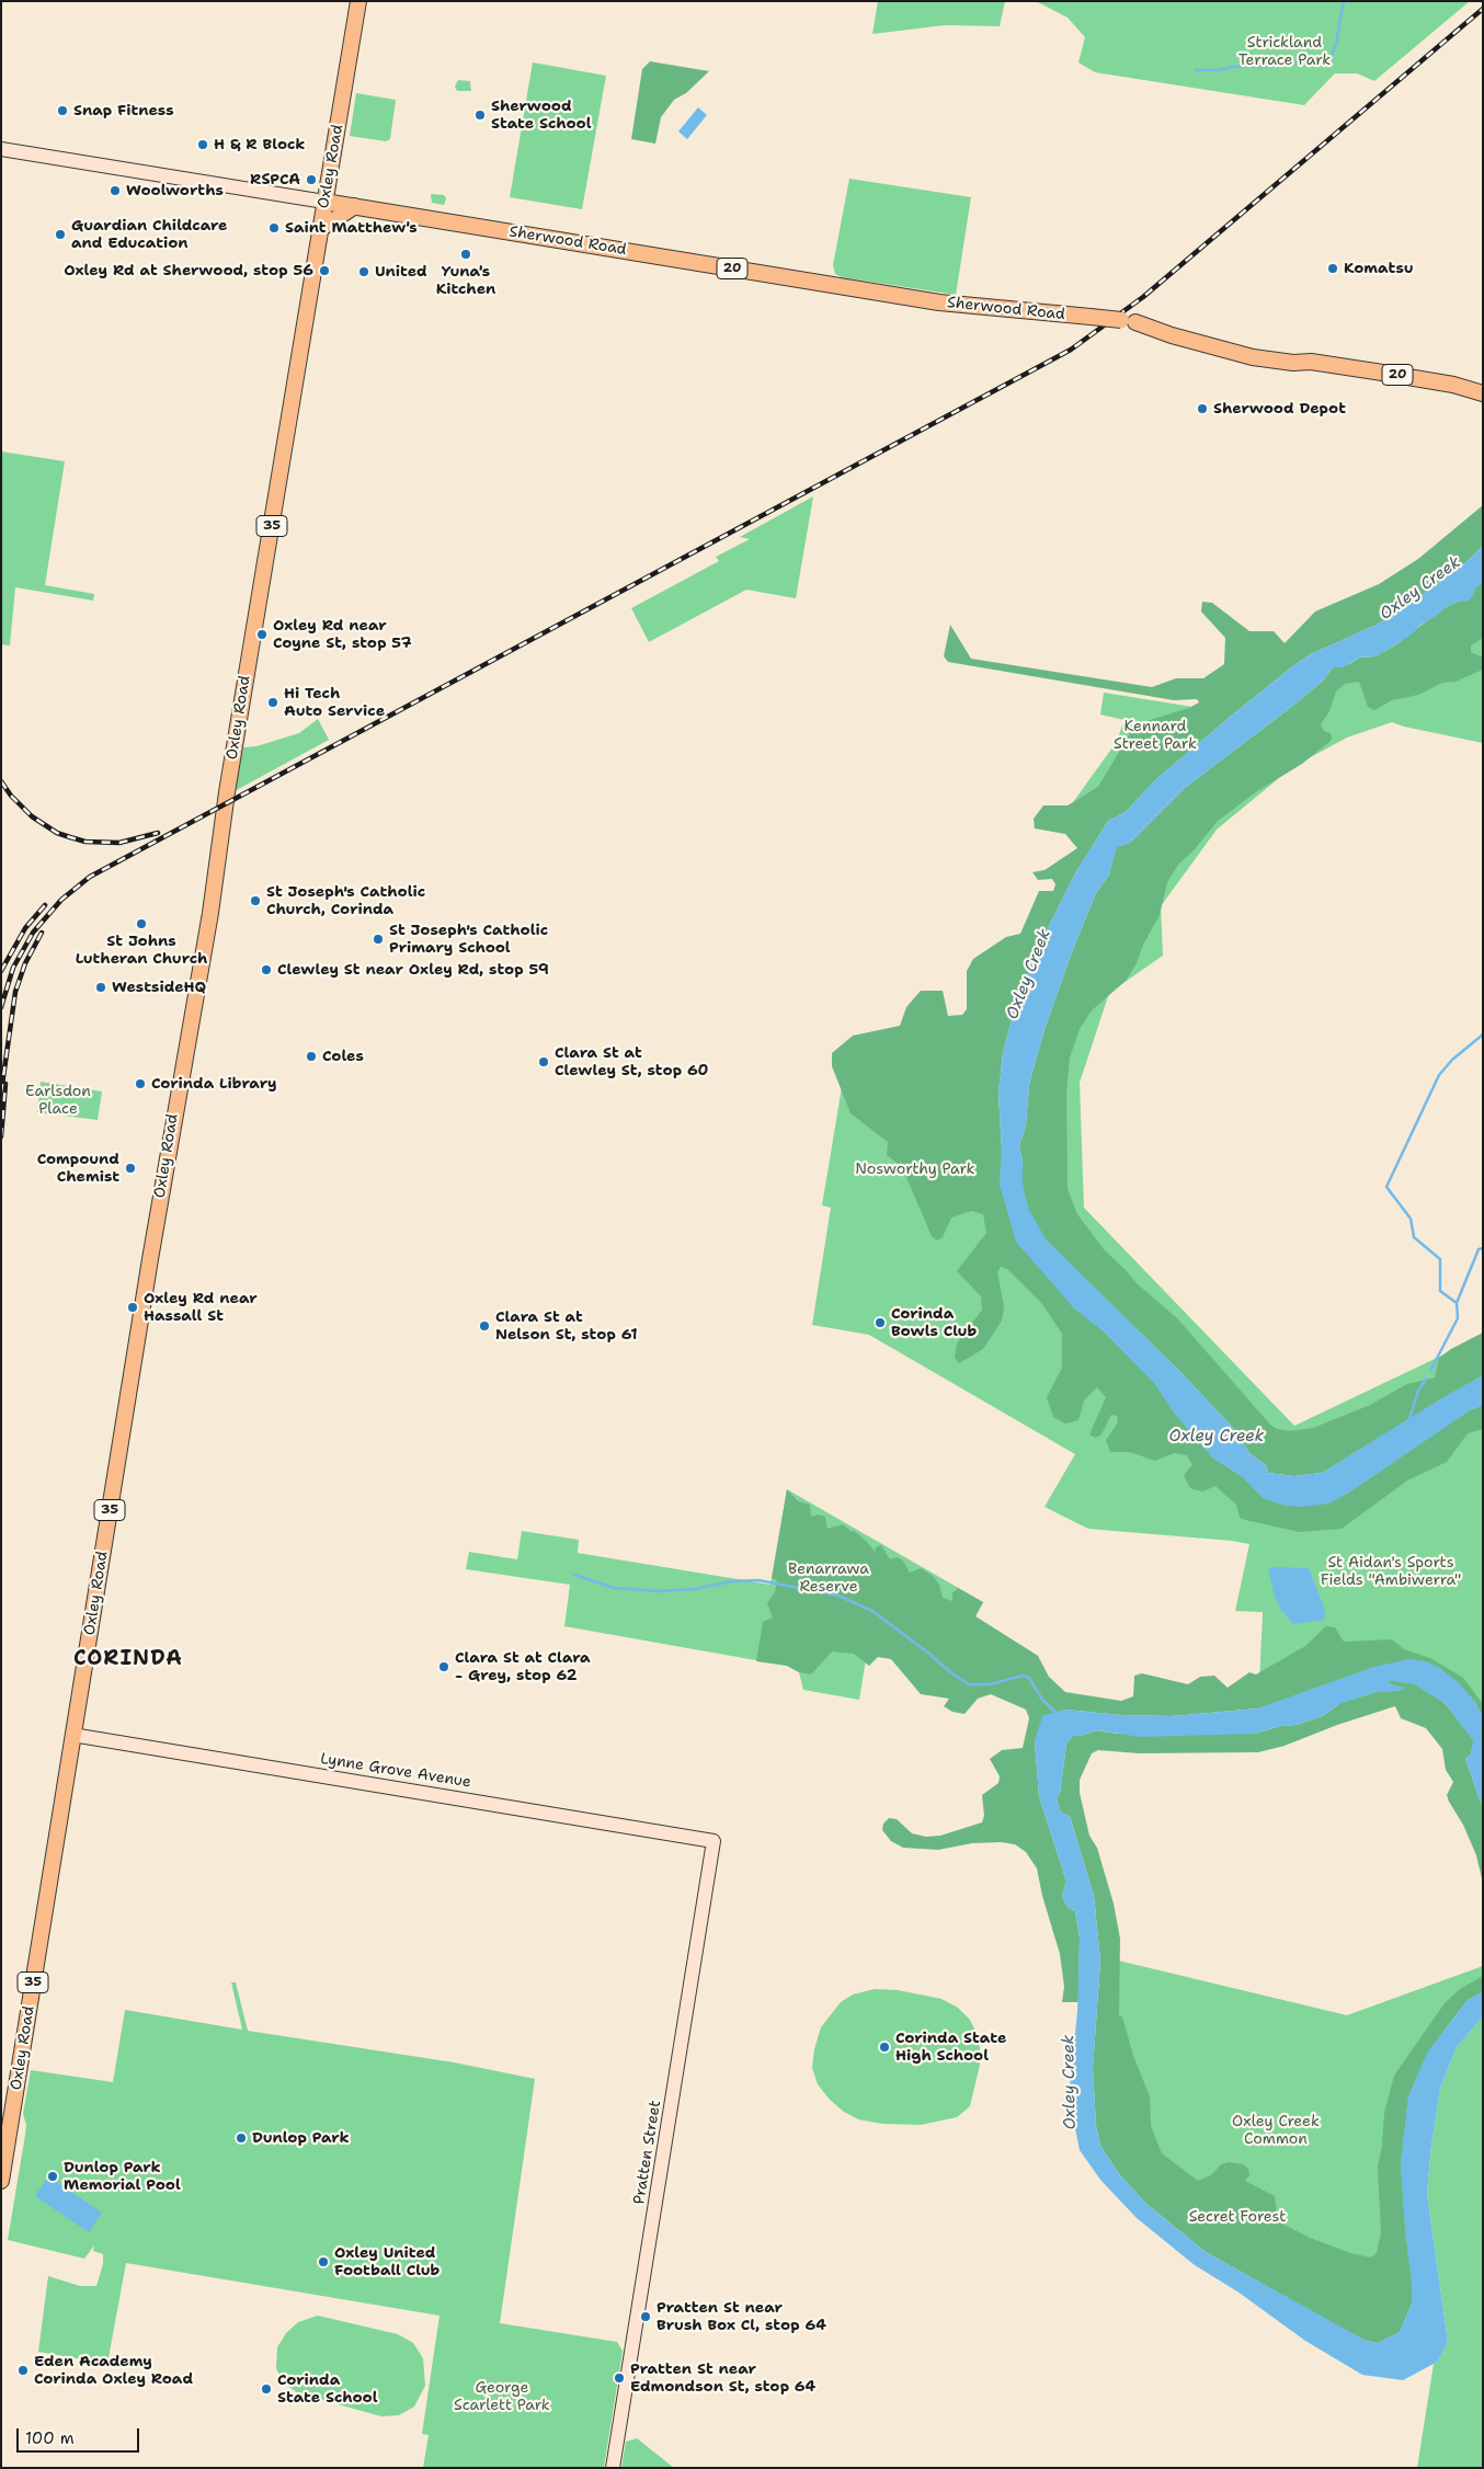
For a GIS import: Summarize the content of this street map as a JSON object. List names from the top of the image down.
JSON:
{
  "streets": {
    "main road": [
      "Oxley Road",
      "Sherwood Road",
      "20",
      "35"
    ],
    "street": ["Lynne Grove Avenue", "Pratten Street"]
  },
  "crossings": [
    ["Oxley Road", "Sherwood Road"],
    ["Oxley Road", "Lynne Grove Avenue"],
    ["Lynne Grove Avenue", "Pratten Street"]
  ],
  "districts": ["CORINDA"],
  "water": ["Oxley Creek"],
  "parks": [
    "Strickland Terrace Park",
    "Kennard Street Park",
    "Earlsdon Place",
    "Nosworthy Park",
    "St Aidan's Sports Fields \"Ambiwerra\"",
    "Benarrawa Reserve",
    "Oxley Creek Common",
    "Secret Forest",
    "George Scarlett Park"
  ],
  "places": [
    "Snap Fitness",
    "Sherwood State School",
    "H & R Block",
    "RSPCA",
    "Woolworths",
    "Saint Matthew's",
    "Guardian Childcare and Education",
    "Yuna's Kitchen",
    "Komatsu",
    "Oxley Rd at Sherwood, stop 56",
    "United",
    "Sherwood Depot",
    "Oxley Rd near Coyne St, stop 57",
    "Hi Tech Auto Service",
    "St Joseph's Catholic Church, Corinda",
    "St Johns Lutheran Church",
    "St Joseph's Catholic Primary School",
    "Clewley St near Oxley Rd, stop 59",
    "WestsideHQ",
    "Coles",
    "Clara St at Clewley St, stop 60",
    "Corinda Library",
    "Compound Chemist",
    "Oxley Rd near Hassall St",
    "Corinda Bowls Club",
    "Clara St at Nelson St, stop 61",
    "Clara St at Clara - Grey, stop 62",
    "Corinda State High School",
    "Dunlop Park",
    "Dunlop Park Memorial Pool",
    "Oxley United Football Club",
    "Pratten St near Brush Box Cl, stop 64",
    "Eden Academy Corinda Oxley Road",
    "Pratten St near Edmondson St, stop 64",
    "Corinda State School"
  ],
  "scale_bar": "100 m"
}
